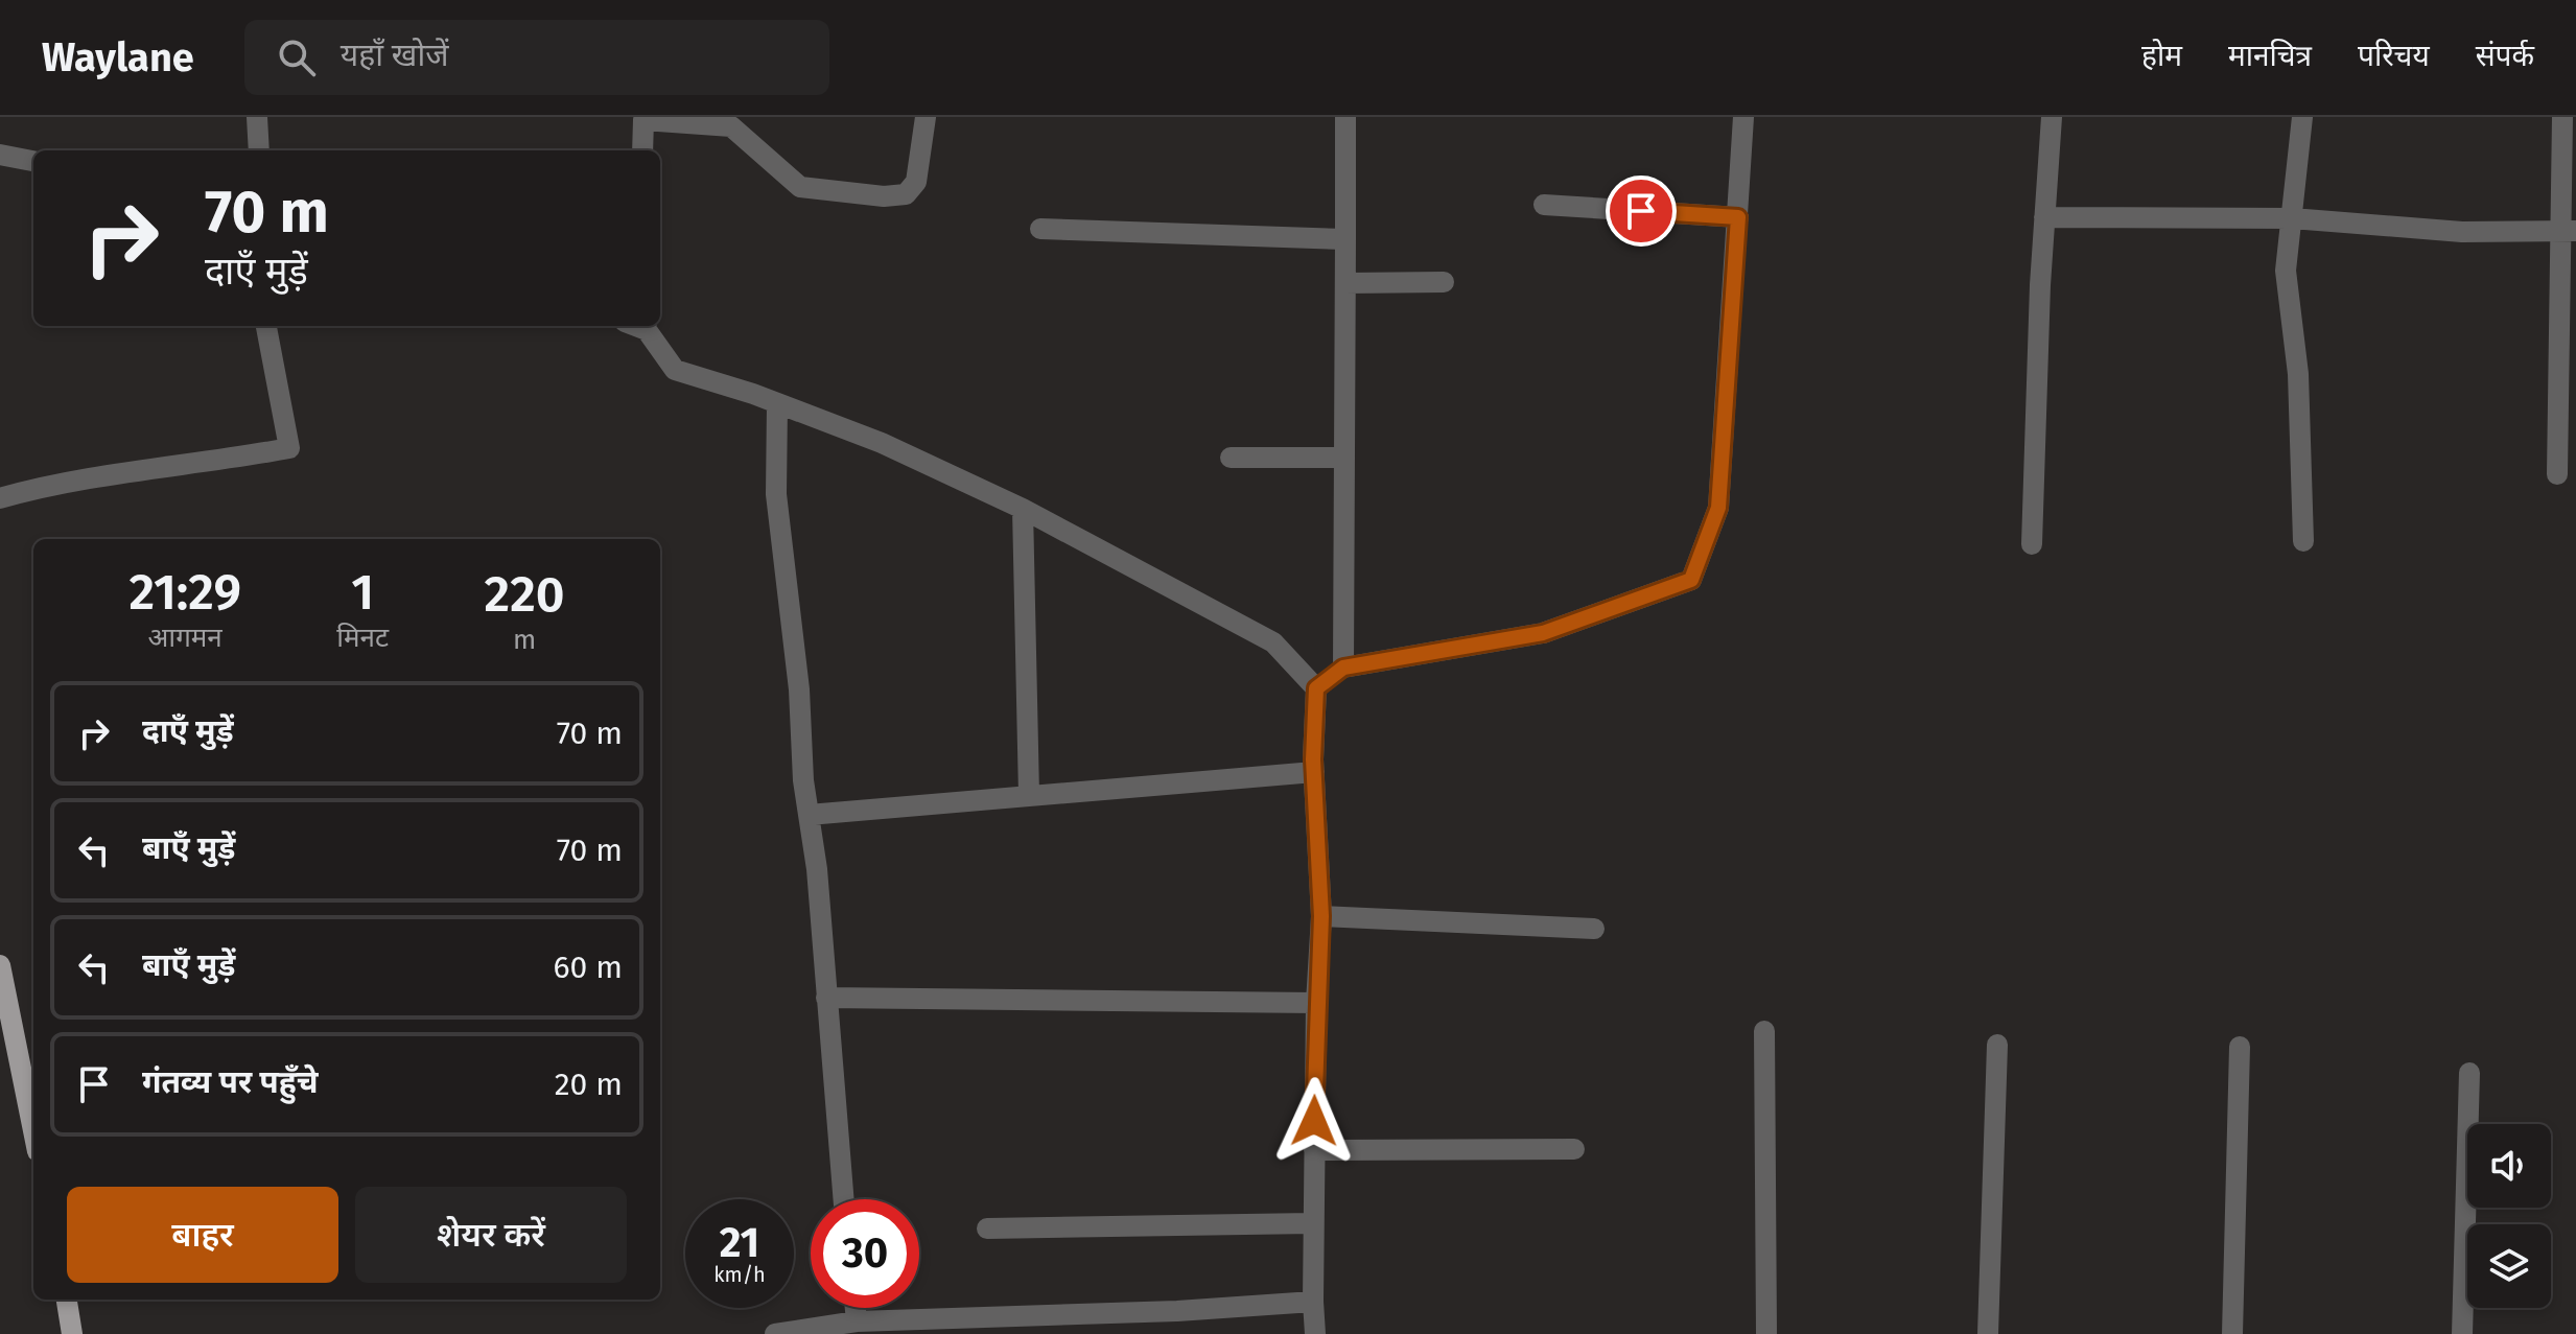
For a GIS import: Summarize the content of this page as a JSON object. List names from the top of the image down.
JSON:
{
  "page": {
    "header": "Waylane",
    "search": "यहाँ खोजें",
    "nav": [
      "होम",
      "मानचित्र",
      "परिचय",
      "संपर्क"
    ],
    "turn": ["70 m", "दाएँ मुड़ें"],
    "eta": [
      "21:29",
      "आगमन",
      "1",
      "मिनट",
      "220",
      "m"
    ],
    "list": [
      {
        "name": "दाएँ मुड़ें",
        "value": "70 m"
      },
      {
        "name": "बाएँ मुड़ें",
        "value": "70 m"
      },
      {
        "name": "बाएँ मुड़ें",
        "value": "60 m"
      },
      {
        "name": "गंतव्य पर पहुँचे",
        "value": "20 m"
      }
    ],
    "buttons": ["बाहर", "शेयर करें"],
    "speed": "21 km/h",
    "limit": "30"
  }
}
